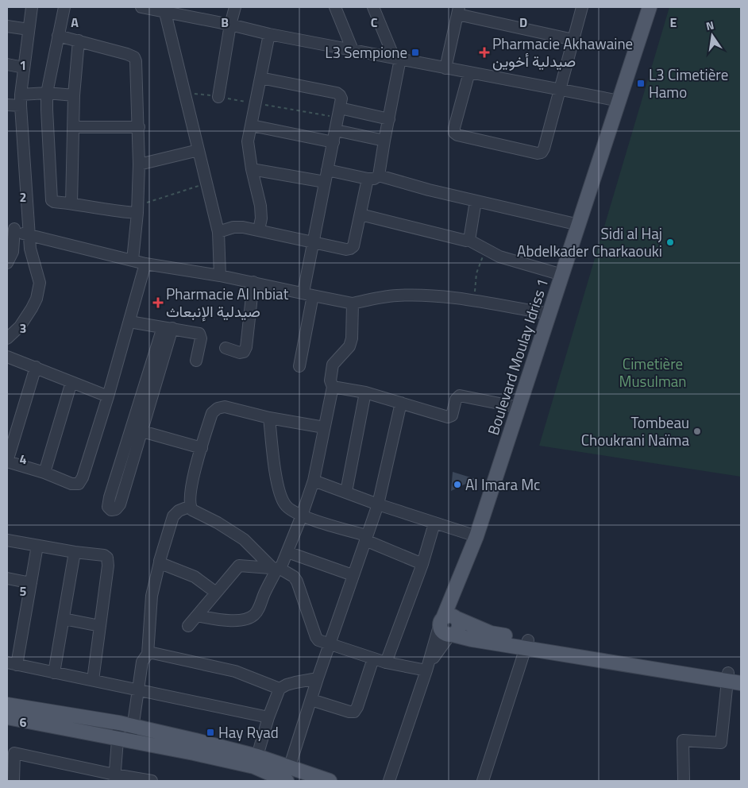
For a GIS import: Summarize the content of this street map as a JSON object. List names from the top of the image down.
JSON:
{
  "streets": {
    "main road": ["Boulevard Moulay Idriss 1"]
  },
  "parks": ["Cimetière Musulman"],
  "places": {
    "transit": ["L3 Sempione", "L3 Cimetière Hamo", "Hay Ryad"],
    "health": ["Pharmacie Akhawaine صيدلية أخوين", "Pharmacie Al Inbiat صيدلية الإنبعاث"],
    "other": ["Sidi al Haj Abdelkader Charkaouki", "Tombeau Choukrani Naïma", "Al Imara Mc"]
  },
  "north": "top",
  "grid": {
    "columns": [
      "A",
      "B",
      "C",
      "D",
      "E"
    ],
    "rows": [
      "1",
      "2",
      "3",
      "4",
      "5",
      "6"
    ]
  }
}
